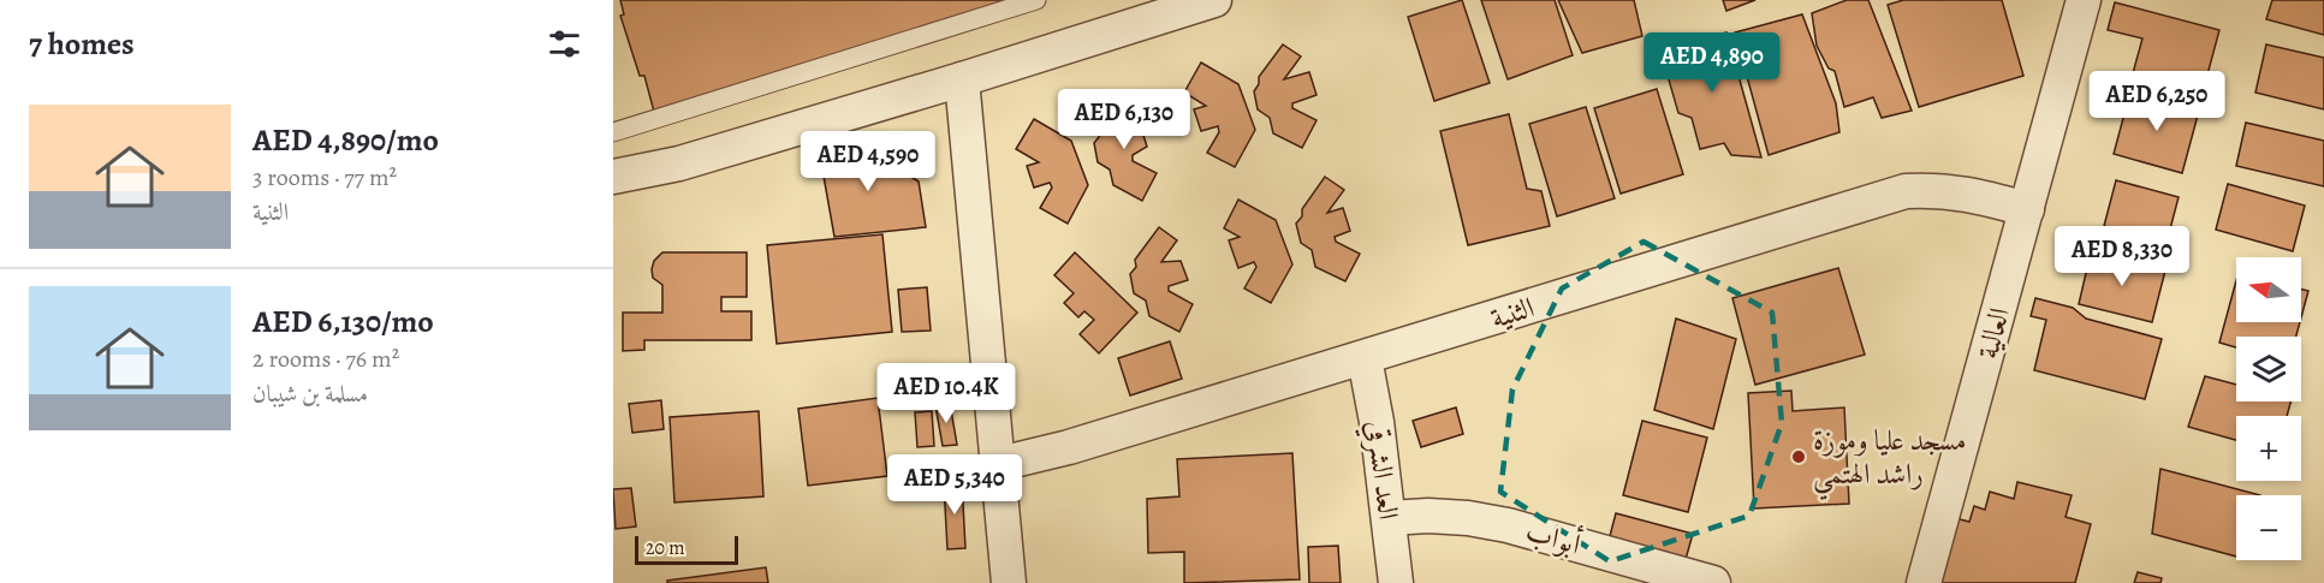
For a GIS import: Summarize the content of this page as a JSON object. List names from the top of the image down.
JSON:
{
  "streets": {
    "street": [
      "الثنية",
      "العالية",
      "العد الشرقي",
      "أبواب"
    ]
  },
  "crossings": [
    ["الثنية", "العالية"],
    ["الثنية", "العد الشرقي"],
    ["العد الشرقي", "أبواب"]
  ],
  "places": ["مسجد عليا وموزة راشد الهتمي"],
  "scale_bar": "20 m",
  "north": "left",
  "page": {
    "heading": "7 homes",
    "price": [
      "AED 4,890",
      "AED 6,250",
      "AED 6,130",
      "AED 4,590",
      "AED 8,330",
      "AED 10.4K",
      "AED 5,340"
    ],
    "list": [
      {
        "name": "AED 4,890/mo",
        "note": "3 rooms · 77 m² · الثنية"
      },
      {
        "name": "AED 6,130/mo",
        "note": "2 rooms · 76 m² · مسلمة بن شيبان"
      }
    ],
    "map_buttons": ["+", "−"],
    "scale": "20 m"
  }
}
